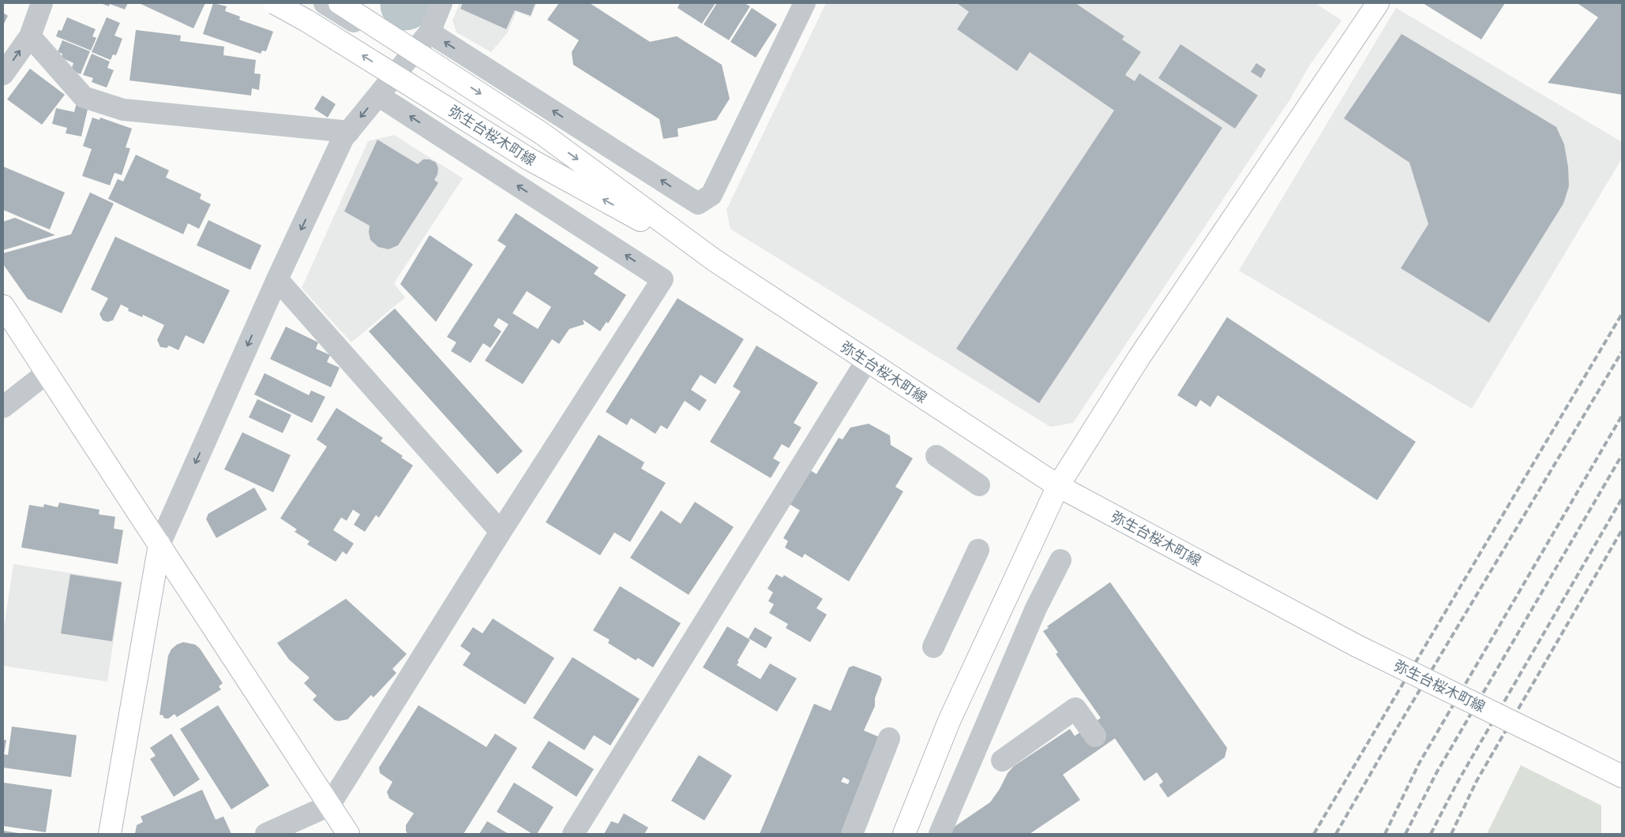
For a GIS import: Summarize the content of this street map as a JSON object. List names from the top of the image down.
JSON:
{
  "streets": {
    "main road": ["弥生台桜木町線"]
  }
}
